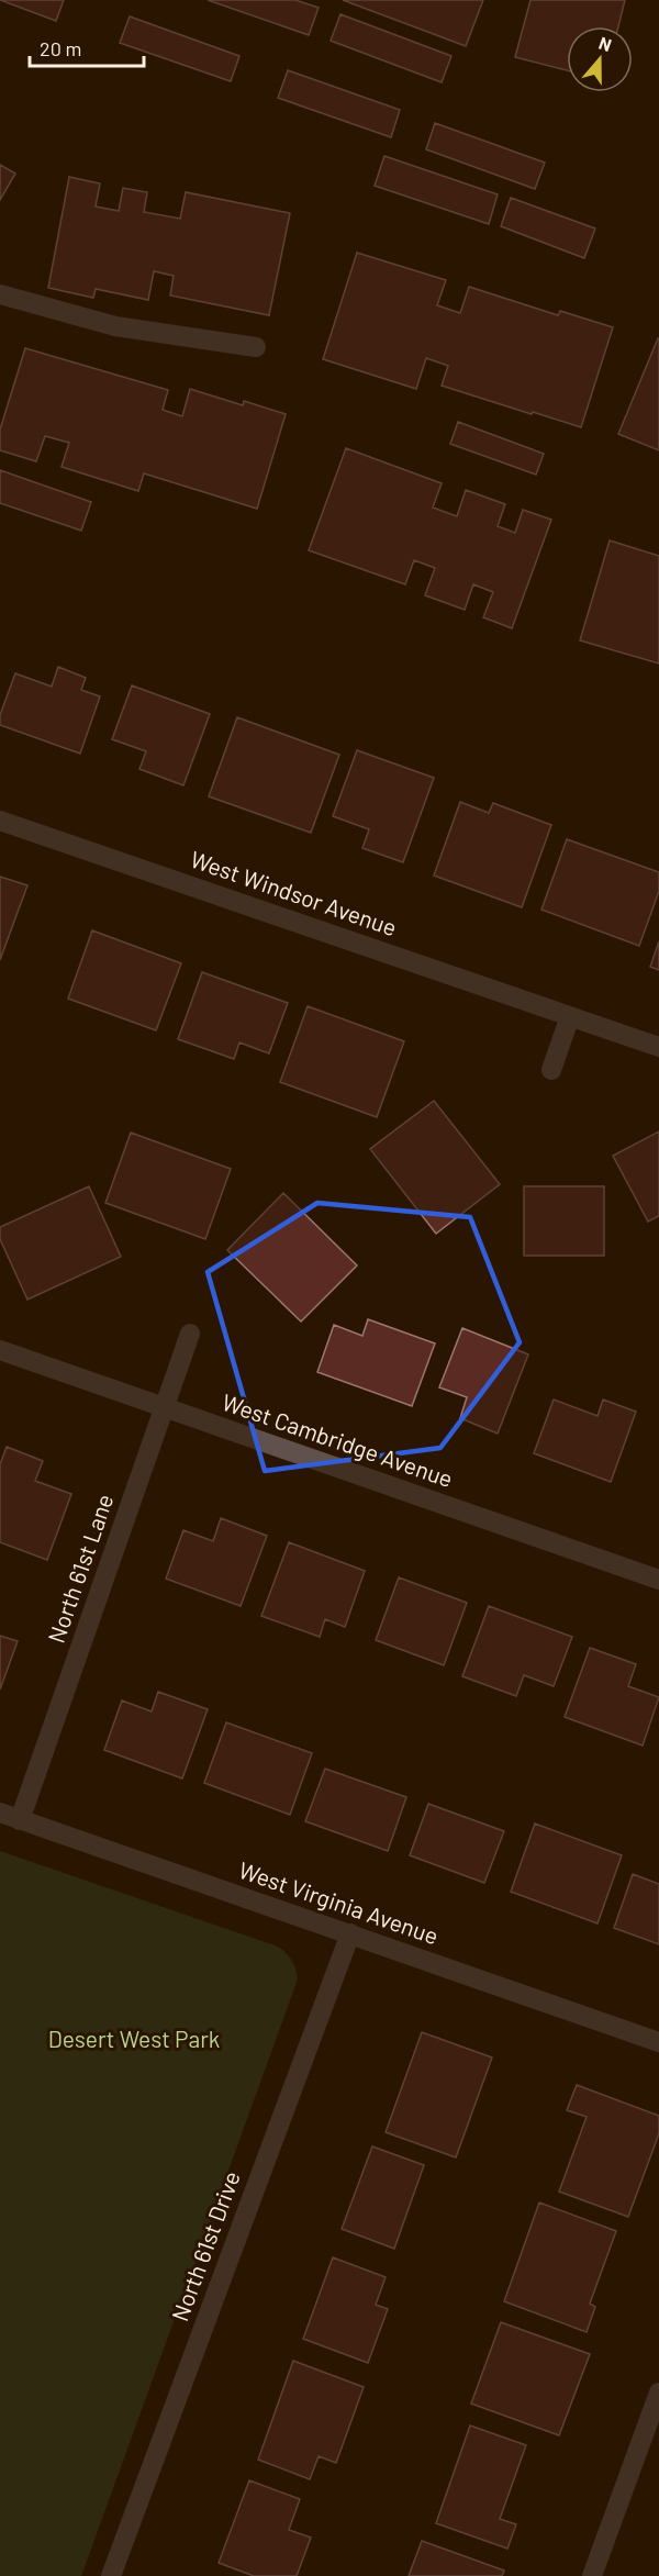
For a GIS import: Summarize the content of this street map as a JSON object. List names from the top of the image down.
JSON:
{
  "streets": {
    "street": [
      "West Windsor Avenue",
      "West Cambridge Avenue",
      "North 61st Lane",
      "West Virginia Avenue",
      "North 61st Drive"
    ]
  },
  "crossings": [
    ["West Cambridge Avenue", "North 61st Lane"],
    ["North 61st Lane", "West Virginia Avenue"],
    ["West Virginia Avenue", "North 61st Drive"]
  ],
  "parks": ["Desert West Park"],
  "scale_bar": "20 m",
  "north": "top"
}
